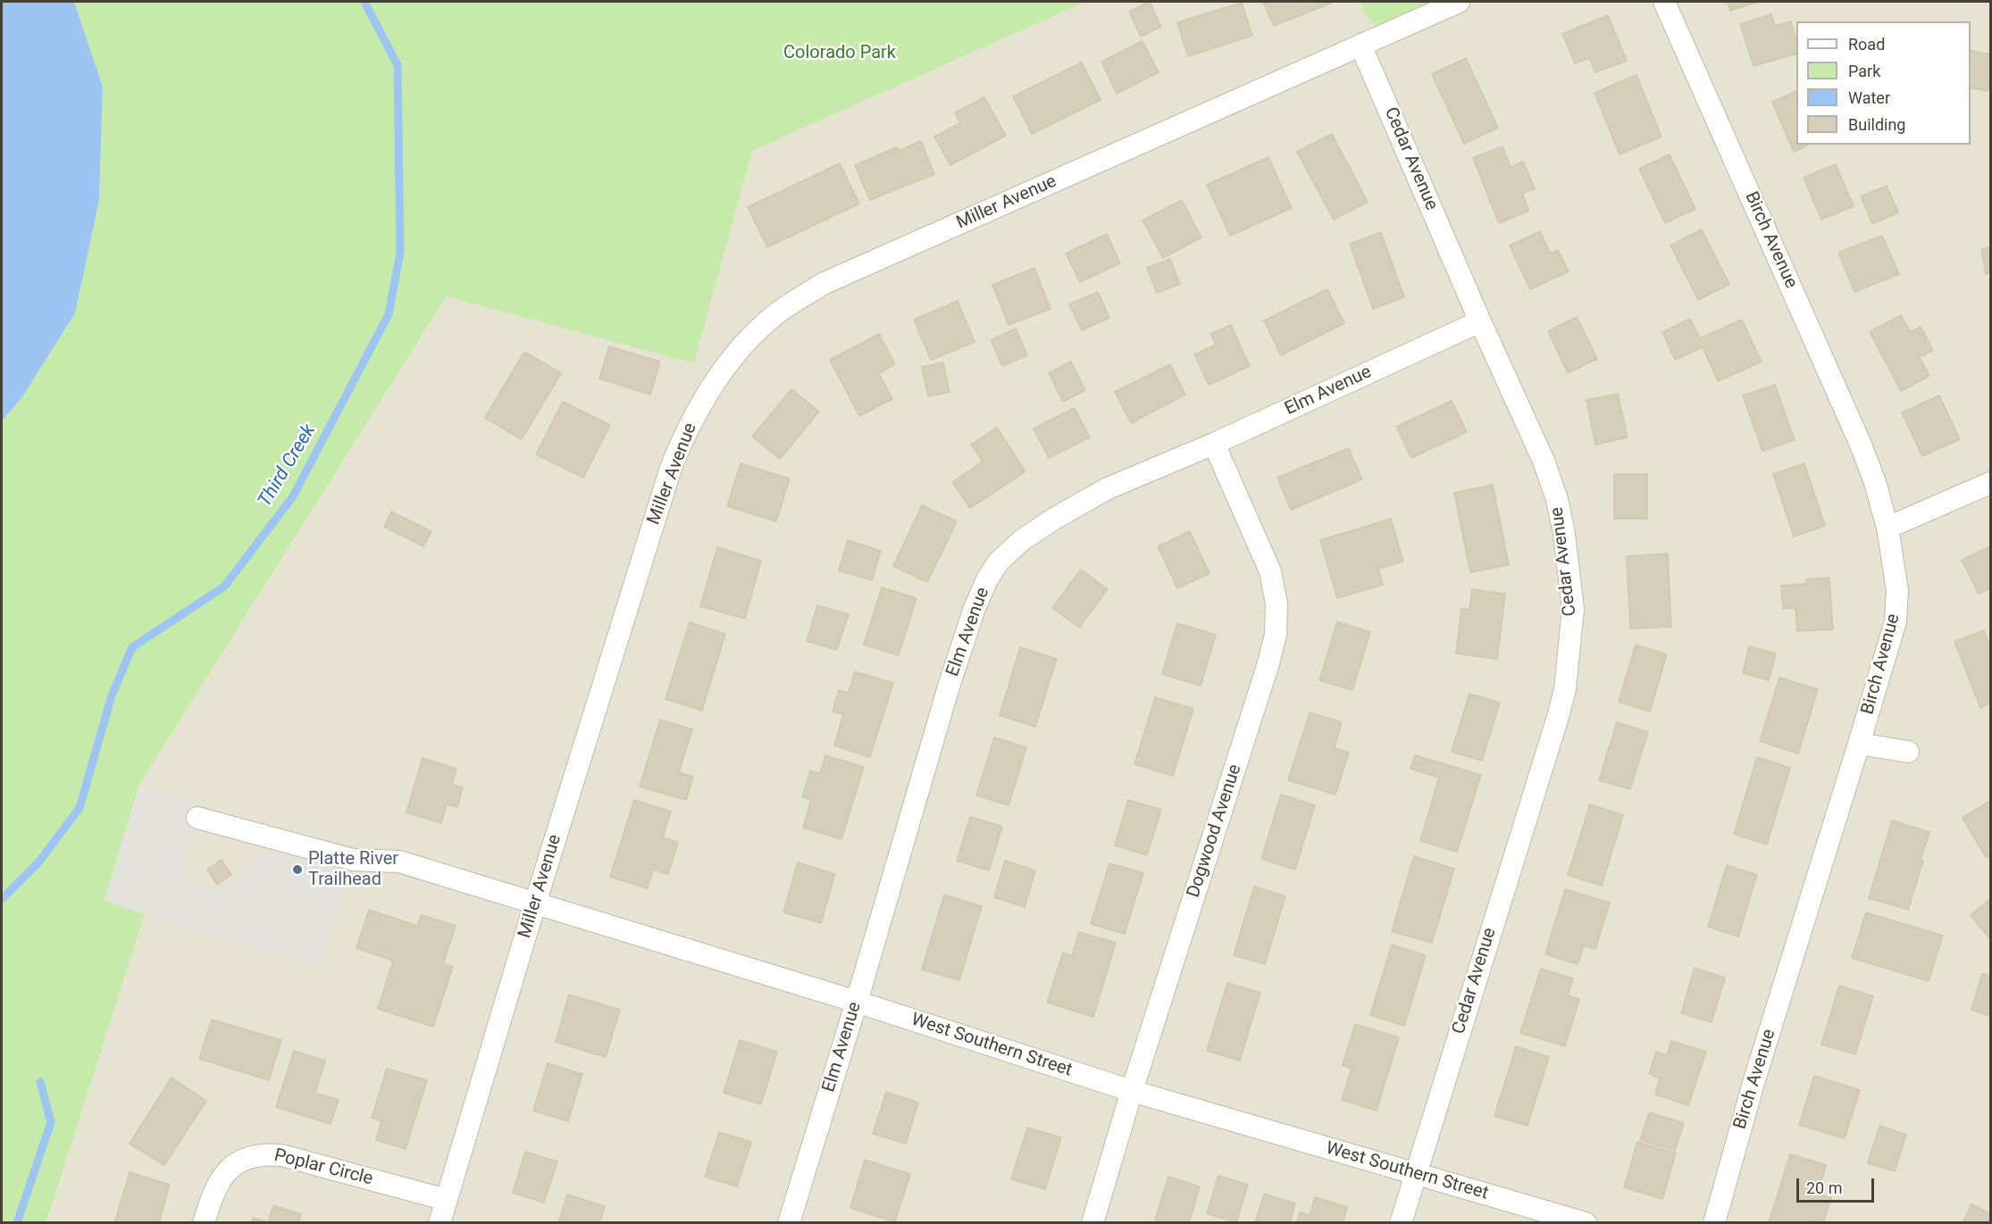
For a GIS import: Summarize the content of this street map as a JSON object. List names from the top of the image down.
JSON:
{
  "streets": {
    "street": [
      "Cedar Avenue",
      "Miller Avenue",
      "Birch Avenue",
      "Elm Avenue",
      "Dogwood Avenue",
      "West Southern Street",
      "Poplar Circle"
    ]
  },
  "crossings": [
    ["Cedar Avenue", "Miller Avenue"],
    ["Cedar Avenue", "Elm Avenue"],
    ["Cedar Avenue", "West Southern Street"],
    ["Miller Avenue", "West Southern Street"],
    ["Miller Avenue", "Poplar Circle"],
    ["Elm Avenue", "Dogwood Avenue"],
    ["Elm Avenue", "West Southern Street"],
    ["Dogwood Avenue", "West Southern Street"]
  ],
  "water": ["Third Creek"],
  "parks": ["Colorado Park"],
  "places": ["Platte River Trailhead"],
  "legend": [
    "Road",
    "Park",
    "Water",
    "Building"
  ],
  "scale_bar": "20 m"
}
